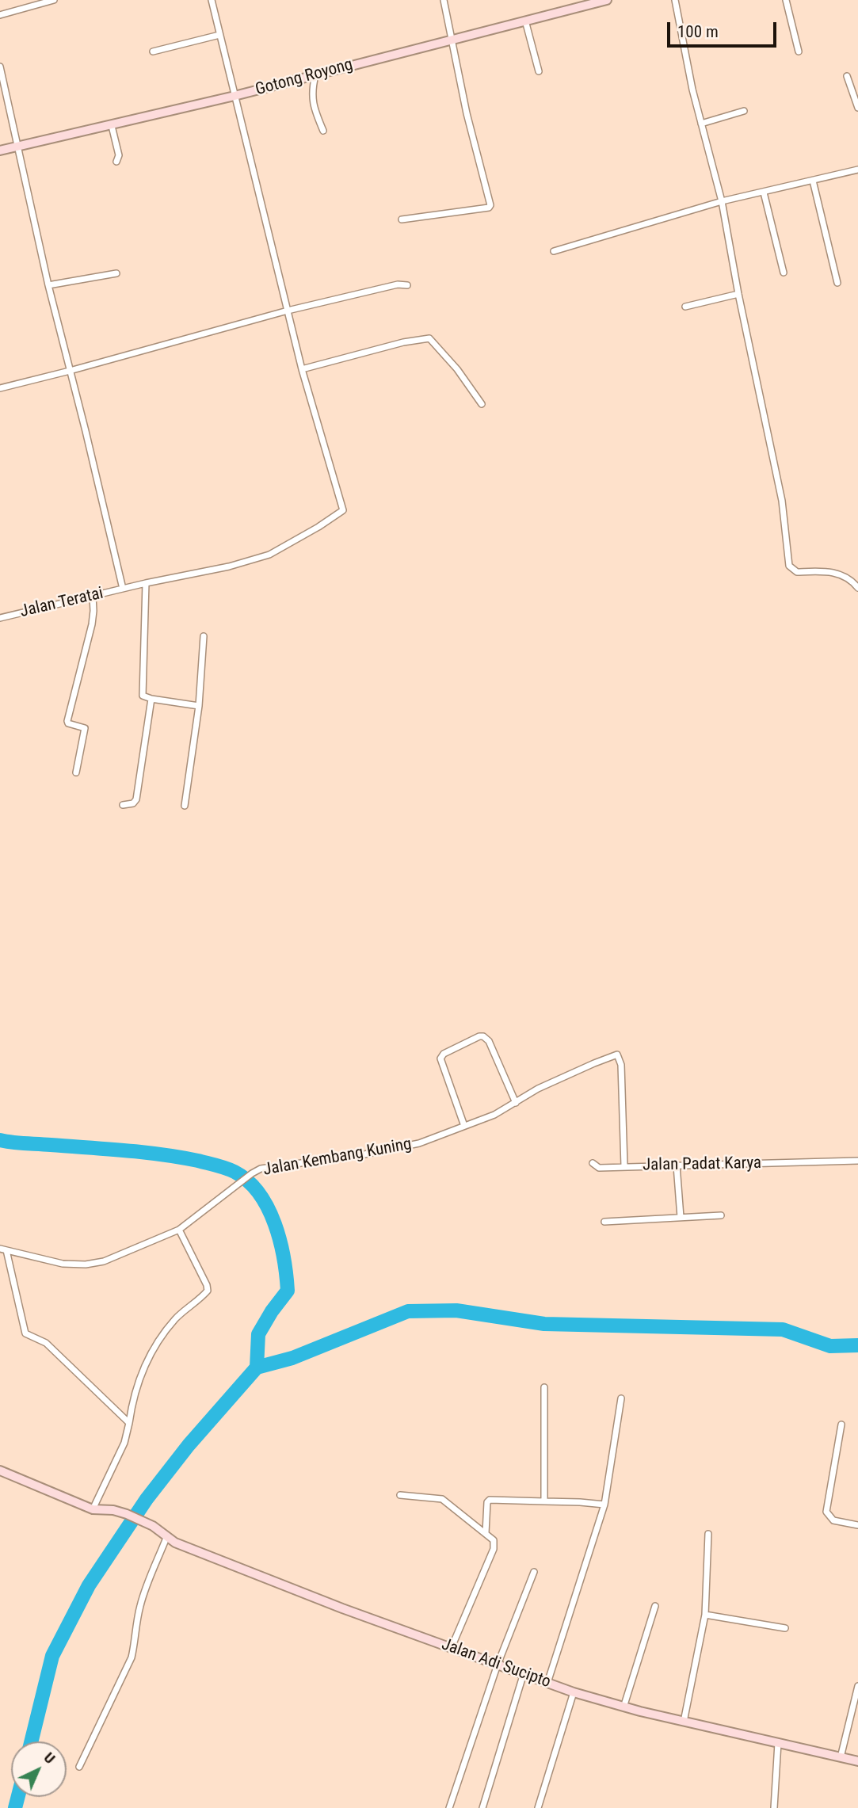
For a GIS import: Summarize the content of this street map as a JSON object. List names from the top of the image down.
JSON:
{
  "streets": {
    "street": [
      "Gotong Royong",
      "Jalan Teratai",
      "Jalan Kembang Kuning",
      "Jalan Padat Karya",
      "Jalan Adi Sucipto"
    ]
  },
  "crossings": [
    ["Jalan Kembang Kuning", "Jalan Padat Karya"]
  ],
  "scale_bar": "100 m",
  "north": "top right"
}
